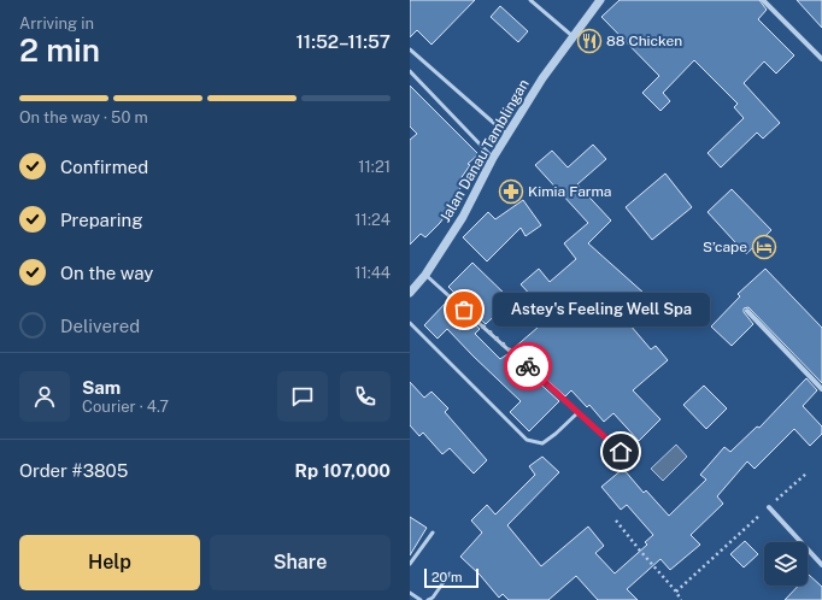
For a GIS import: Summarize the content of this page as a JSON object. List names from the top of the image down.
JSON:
{
  "streets": {
    "street": ["Jalan Danau Tamblingan"]
  },
  "places": {
    "restaurant": ["88 Chicken"],
    "pharmacy": ["Kimia Farma"],
    "hotel": ["S’cape"],
    "other": ["Astey's Feeling Well Spa"]
  },
  "scale_bar": "20 m",
  "page": {
    "heading": ["2 min", "Arriving in", "11:52–11:57"],
    "panel": [
      "Sam",
      "Courier · 4.7",
      "Order #3805",
      "Rp 107,000"
    ],
    "bar": "On the way · 50 m",
    "list": [
      ["Confirmed", "11:21"],
      ["Preparing", "11:24"],
      ["On the way", "11:44"],
      "Delivered"
    ],
    "bubble": "Astey's Feeling Well Spa",
    "buttons": ["Help", "Share"],
    "scale": "20 m"
  }
}
